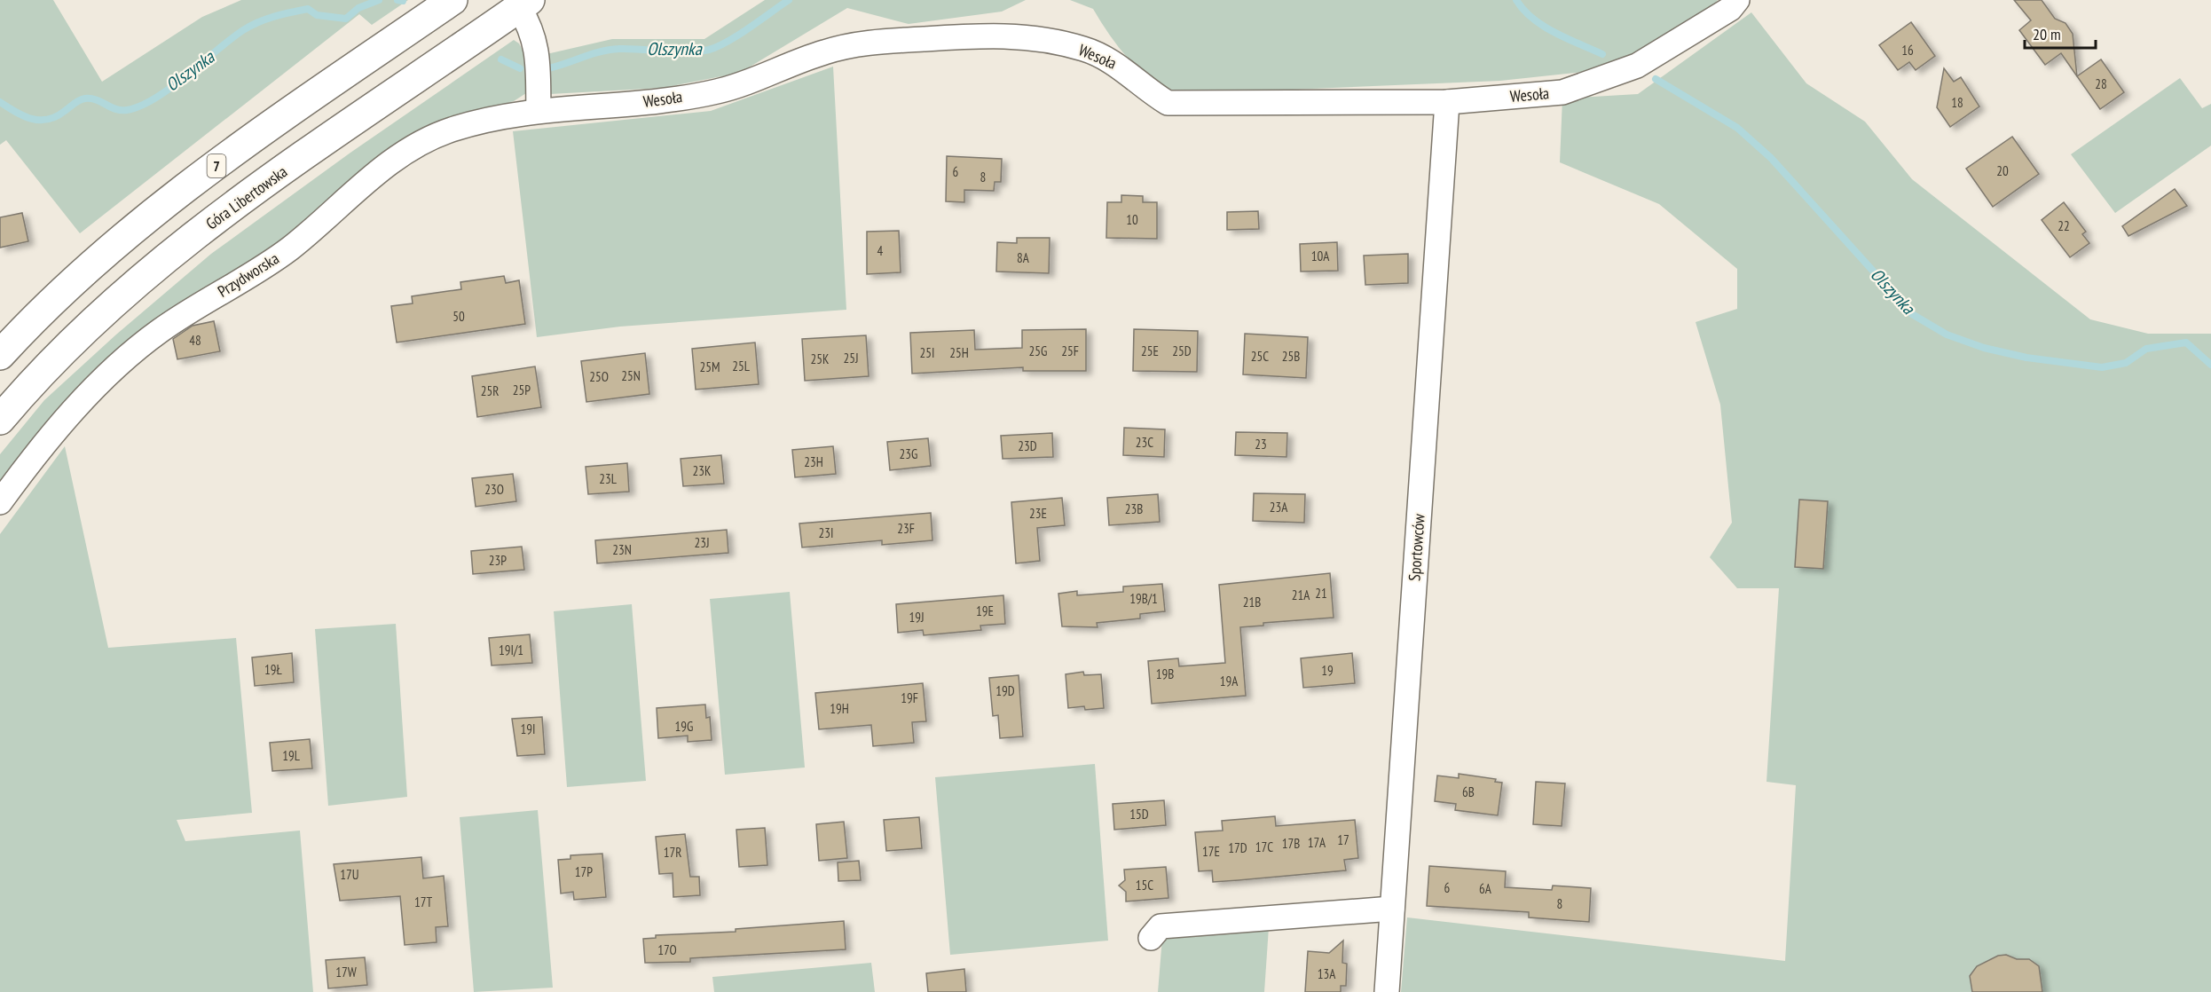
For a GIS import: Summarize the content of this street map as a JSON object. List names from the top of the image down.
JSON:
{
  "streets": {
    "highway": ["7", "Góra Libertowska"],
    "street": ["Wesoła", "Przydworska", "Sportowców"]
  },
  "crossings": [
    ["Wesoła", "Przydworska"],
    ["Wesoła", "Sportowców"]
  ],
  "water": ["Olszynka"],
  "house_numbers": [
    "16",
    "28",
    "18",
    "20",
    "6",
    "8",
    "10",
    "22",
    "4",
    "10A",
    "8A",
    "50",
    "48",
    "25G",
    "25F",
    "25E",
    "25D",
    "25I",
    "25H",
    "25C",
    "25B",
    "25J",
    "25K",
    "25L",
    "25M",
    "25N",
    "25O",
    "25P",
    "25R",
    "23C",
    "23",
    "23D",
    "23G",
    "23H",
    "23K",
    "23L",
    "23O",
    "23A",
    "23B",
    "23E",
    "23F",
    "23I",
    "23J",
    "23N",
    "23P",
    "21",
    "21A",
    "19B/1",
    "21B",
    "19E",
    "19J",
    "19I/1",
    "19Ł",
    "19",
    "19B",
    "19A",
    "19D",
    "19F",
    "19H",
    "19G",
    "19I",
    "19L",
    "6B",
    "15D",
    "17",
    "17A",
    "17B",
    "17C",
    "17D",
    "17E",
    "17R",
    "17P",
    "17U",
    "15C",
    "6",
    "6A",
    "17T",
    "8",
    "17O",
    "17W",
    "13A"
  ],
  "scale_bar": "20 m"
}
